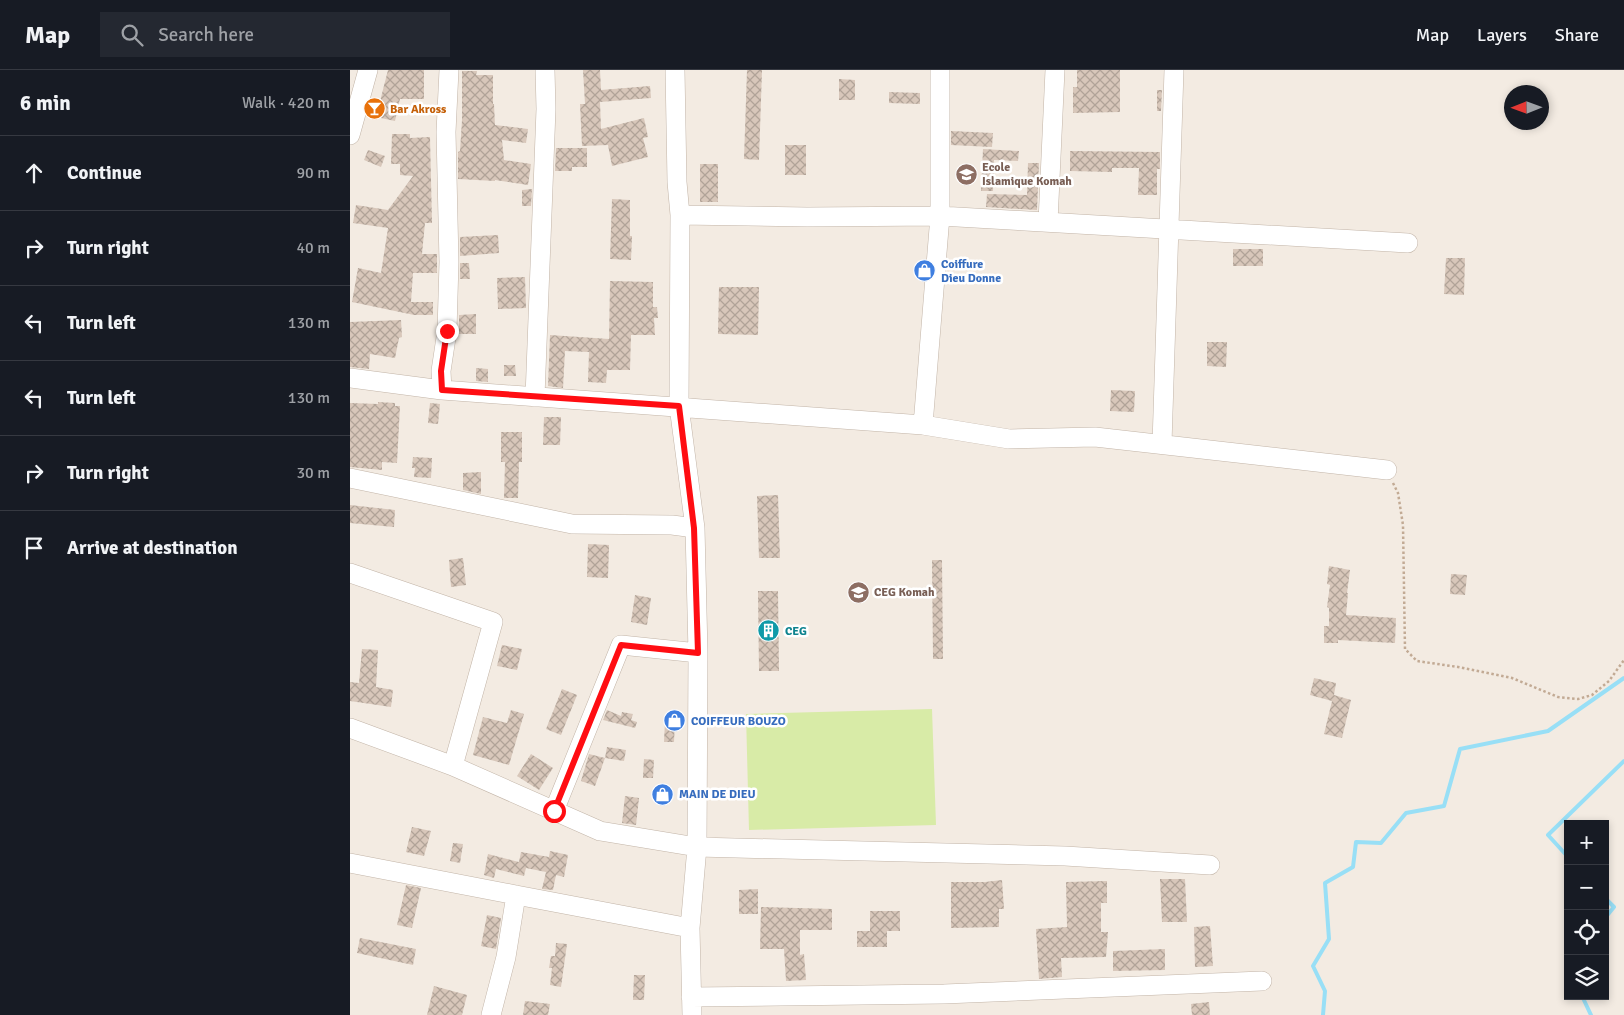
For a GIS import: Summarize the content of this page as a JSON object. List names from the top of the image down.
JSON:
{
  "places": {
    "bar": ["Bar Akross"],
    "school or university": ["Ecole Islamique Komah", "CEG Komah"],
    "shop": ["Coiffure Dieu Donne", "COIFFEUR BOUZO", "MAIN DE DIEU"],
    "building": ["CEG"]
  },
  "north": "left",
  "page": {
    "header": "Map",
    "search": "Search here",
    "nav": ["Map", "Layers", "Share"],
    "heading": ["6 min", "Walk · 420 m"],
    "list": [
      ["Continue", "90 m"],
      ["Turn right", "40 m"],
      ["Turn left", "130 m"],
      ["Turn left", "130 m"],
      ["Turn right", "30 m"],
      "Arrive at destination"
    ],
    "map_buttons": ["+", "−"]
  }
}
